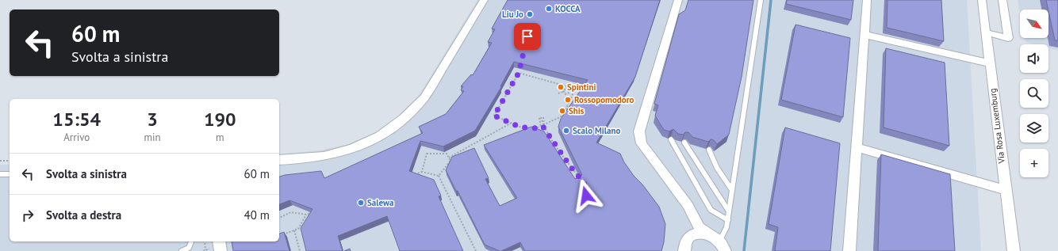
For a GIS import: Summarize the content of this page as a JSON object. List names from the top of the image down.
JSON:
{
  "streets": {
    "street": ["Via Rosa Luxemburg"]
  },
  "places": [
    "KOCCA",
    "Liu Jo",
    "Spintini",
    "Rossopomodoro",
    "Shis",
    "Scalo Milano",
    "Salewa"
  ],
  "north": "bottom right",
  "page": {
    "map_buttons": "+",
    "turn": ["60 m", "Svolta a sinistra"],
    "eta": [
      "15:54",
      "Arrivo",
      "3",
      "min",
      "190",
      "m"
    ],
    "list": [
      {
        "name": "Svolta a sinistra",
        "value": "60 m"
      },
      {
        "name": "Svolta a destra",
        "value": "40 m"
      }
    ]
  }
}
